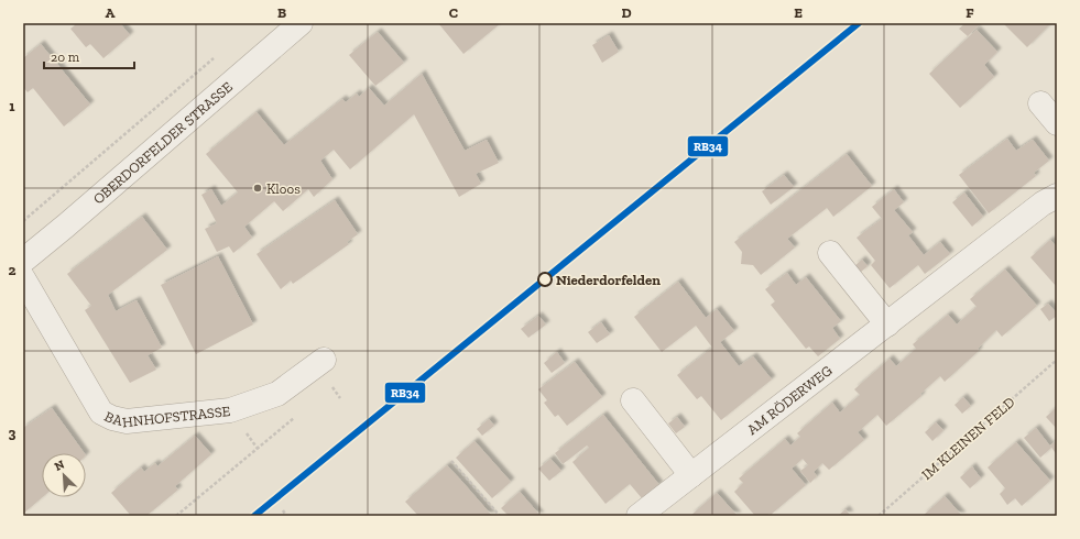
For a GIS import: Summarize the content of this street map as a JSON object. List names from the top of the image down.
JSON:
{
  "streets": {
    "street": ["OBERDORFELDER STRASSE", "AM RÖDERWEG", "BAHNHOFSTRASSE"],
    "path": ["IM KLEINEN FELD"]
  },
  "places": ["Kloos", "Niederdorfelden"],
  "lines": ["transit line RB34"],
  "scale_bar": "20 m",
  "north": "top left",
  "grid": {
    "columns": [
      "A",
      "B",
      "C",
      "D",
      "E",
      "F"
    ],
    "rows": ["1", "2", "3"]
  }
}
